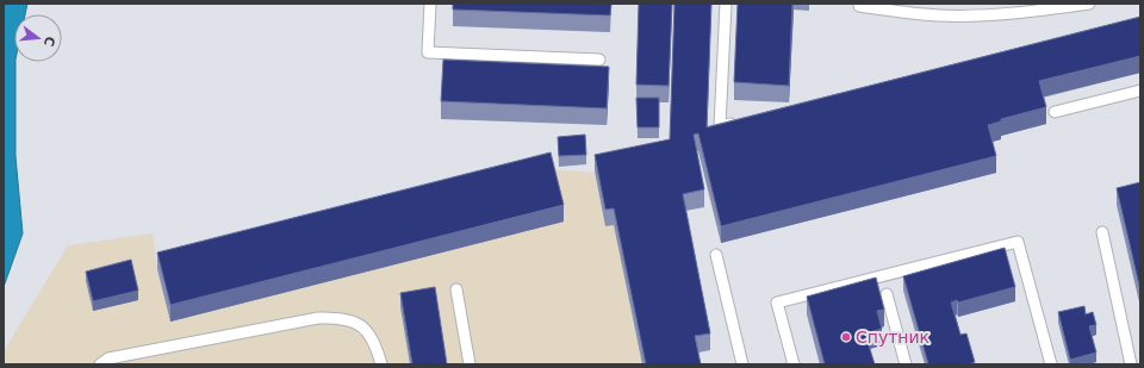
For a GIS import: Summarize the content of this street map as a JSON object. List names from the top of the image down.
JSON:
{
  "places": ["Спутник"],
  "north": "right"
}
